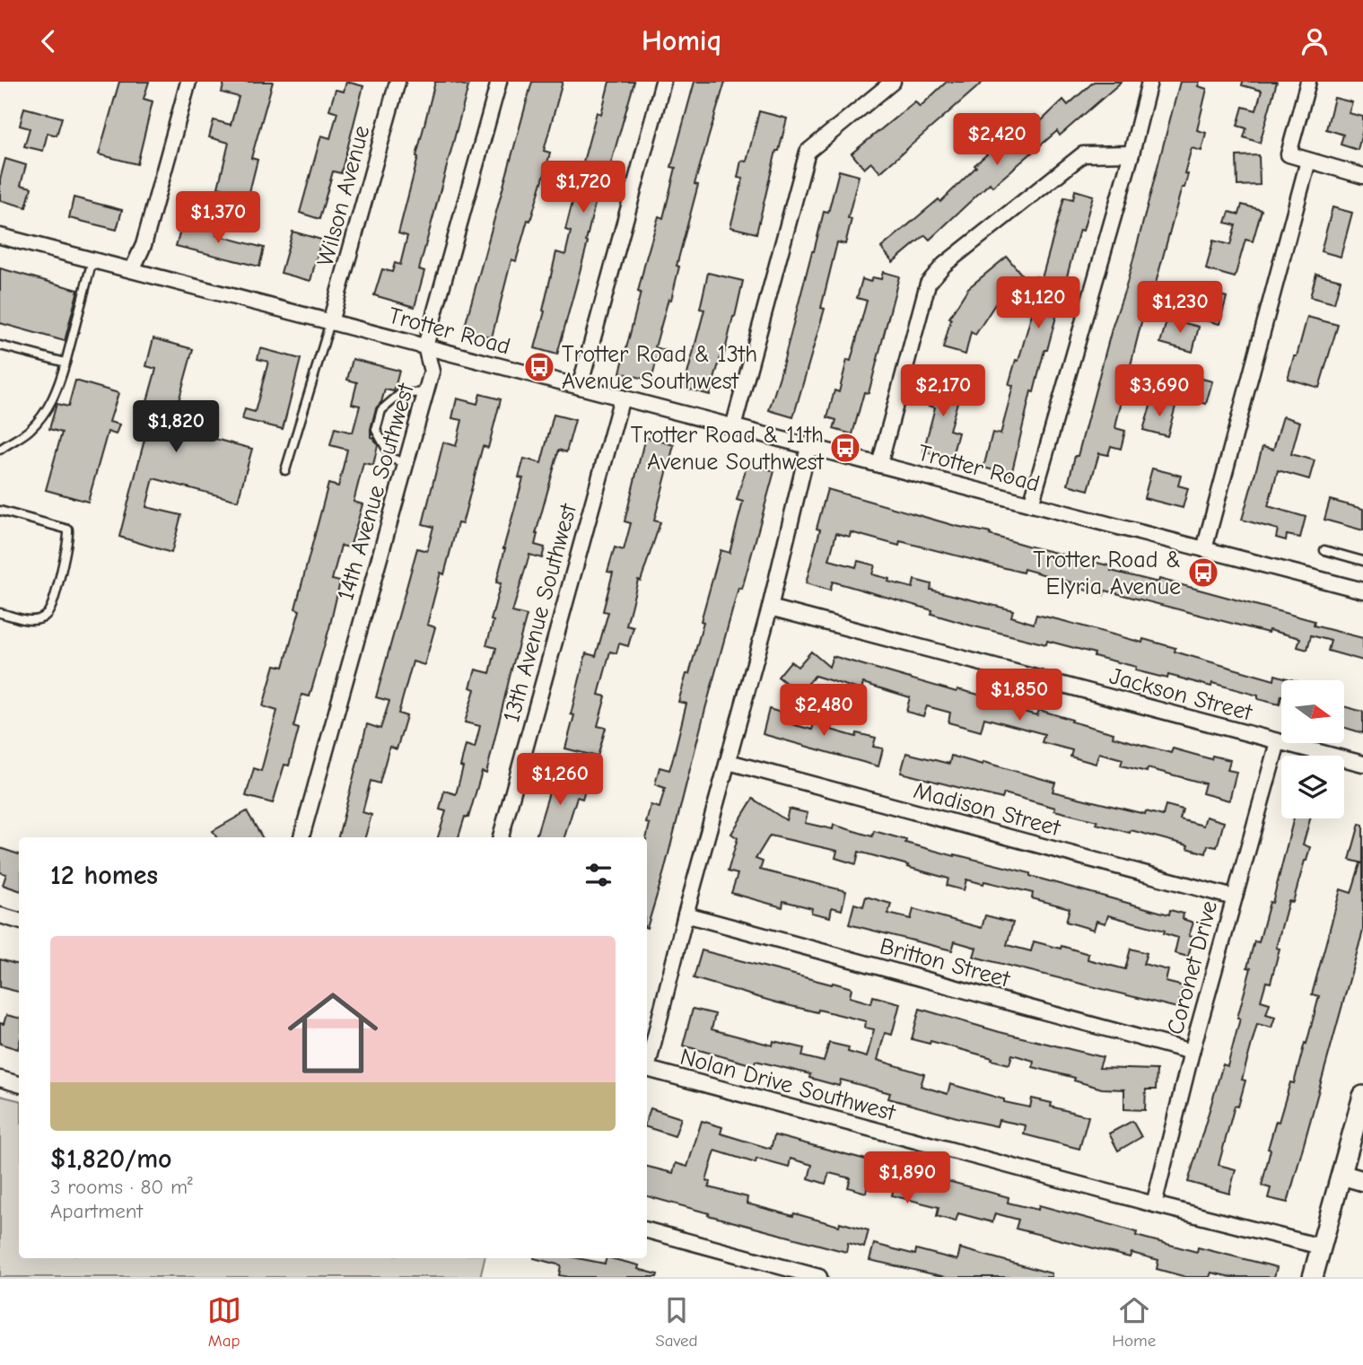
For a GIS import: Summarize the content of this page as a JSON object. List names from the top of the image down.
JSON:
{
  "streets": {
    "street": [
      "Wilson Avenue",
      "Trotter Road",
      "14th Avenue Southwest",
      "13th Avenue Southwest",
      "Jackson Street",
      "Madison Street",
      "Britton Street",
      "Coronet Drive",
      "Nolan Drive Southwest"
    ]
  },
  "crossings": [
    ["Wilson Avenue", "Trotter Road"],
    ["Trotter Road", "14th Avenue Southwest"],
    ["Trotter Road", "13th Avenue Southwest"],
    ["Trotter Road", "Nolan Drive Southwest"],
    ["Jackson Street", "Coronet Drive"],
    ["Jackson Street", "Nolan Drive Southwest"],
    ["Madison Street", "Coronet Drive"],
    ["Madison Street", "Nolan Drive Southwest"],
    ["Britton Street", "Coronet Drive"],
    ["Britton Street", "Nolan Drive Southwest"],
    ["Coronet Drive", "Nolan Drive Southwest"]
  ],
  "places": {
    "bus stop": ["Trotter Road & 13th Avenue Southwest", "Trotter Road & 11th Avenue Southwest", "Trotter Road & Elyria Avenue"]
  },
  "north": "right",
  "page": {
    "header": "Homiq",
    "price": [
      "$2,420",
      "$1,720",
      "$1,370",
      "$1,120",
      "$1,230",
      "$2,170",
      "$3,690",
      "$1,820",
      "$1,850",
      "$2,480",
      "$1,260",
      "$1,890"
    ],
    "heading": "12 homes",
    "list": [
      {
        "name": "$1,820/mo",
        "note": "3 rooms · 80 m² · Apartment"
      }
    ],
    "tabs": ["Map", "Saved", "Home"]
  }
}
